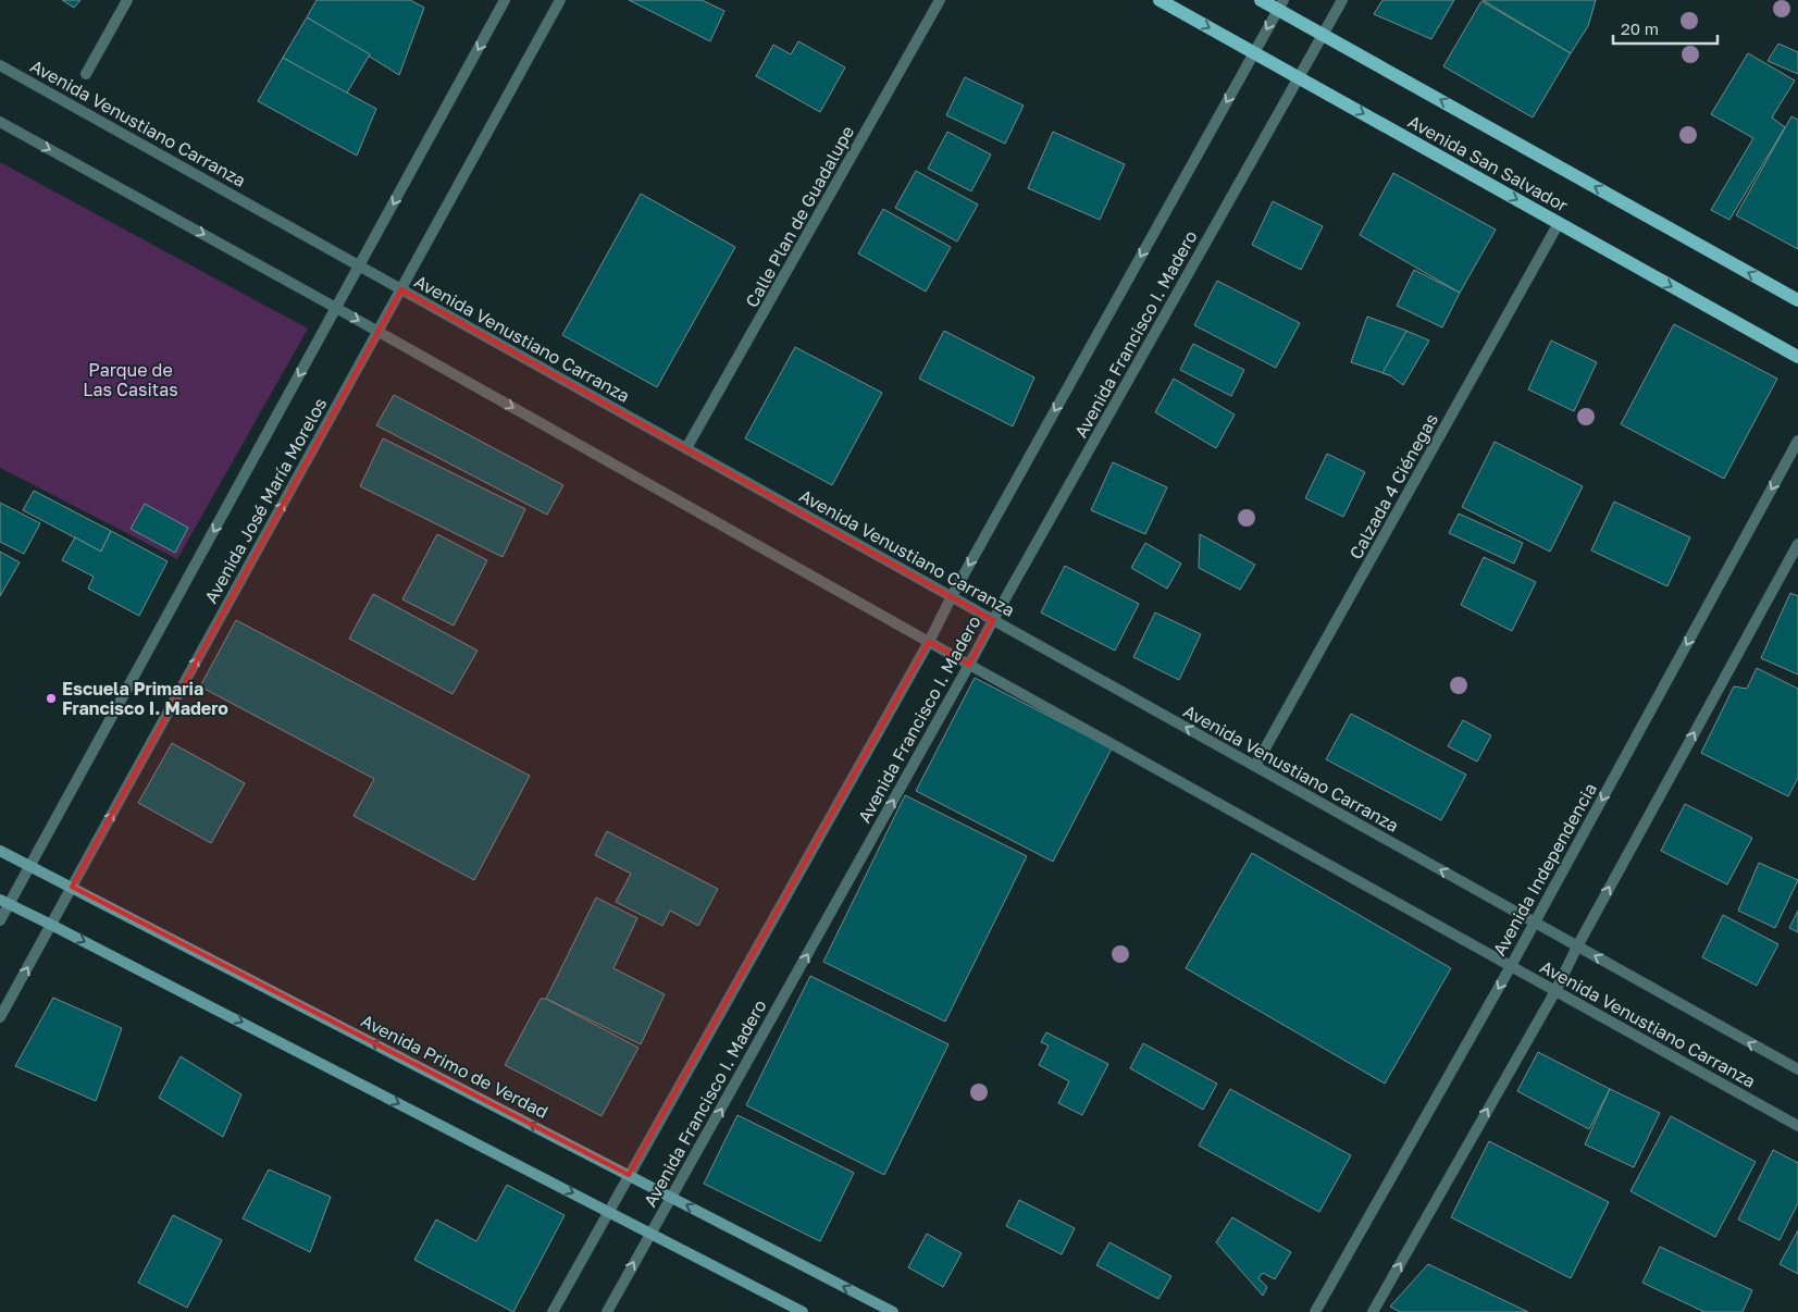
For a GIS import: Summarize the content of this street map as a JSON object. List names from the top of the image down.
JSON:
{
  "streets": {
    "main road": ["Avenida San Salvador", "Avenida Primo de Verdad"],
    "street": [
      "Avenida Venustiano Carranza",
      "Calle Plan de Guadalupe",
      "Avenida Francisco I. Madero",
      "Calzada 4 Ciénegas",
      "Avenida José María Morelos",
      "Avenida Independencia"
    ]
  },
  "crossings": [
    ["Avenida Venustiano Carranza", "Calle Plan de Guadalupe"],
    ["Avenida Venustiano Carranza", "Avenida Francisco I. Madero"],
    ["Avenida Venustiano Carranza", "Calzada 4 Ciénegas"],
    ["Avenida Venustiano Carranza", "Avenida José María Morelos"],
    ["Avenida Venustiano Carranza", "Avenida Independencia"],
    ["Avenida San Salvador", "Avenida Francisco I. Madero"],
    ["Avenida San Salvador", "Calzada 4 Ciénegas"],
    ["Avenida Francisco I. Madero", "Avenida Primo de Verdad"],
    ["Avenida José María Morelos", "Avenida Primo de Verdad"]
  ],
  "parks": ["Parque de Las Casitas"],
  "places": ["Escuela Primaria Francisco I. Madero"],
  "scale_bar": "20 m"
}
